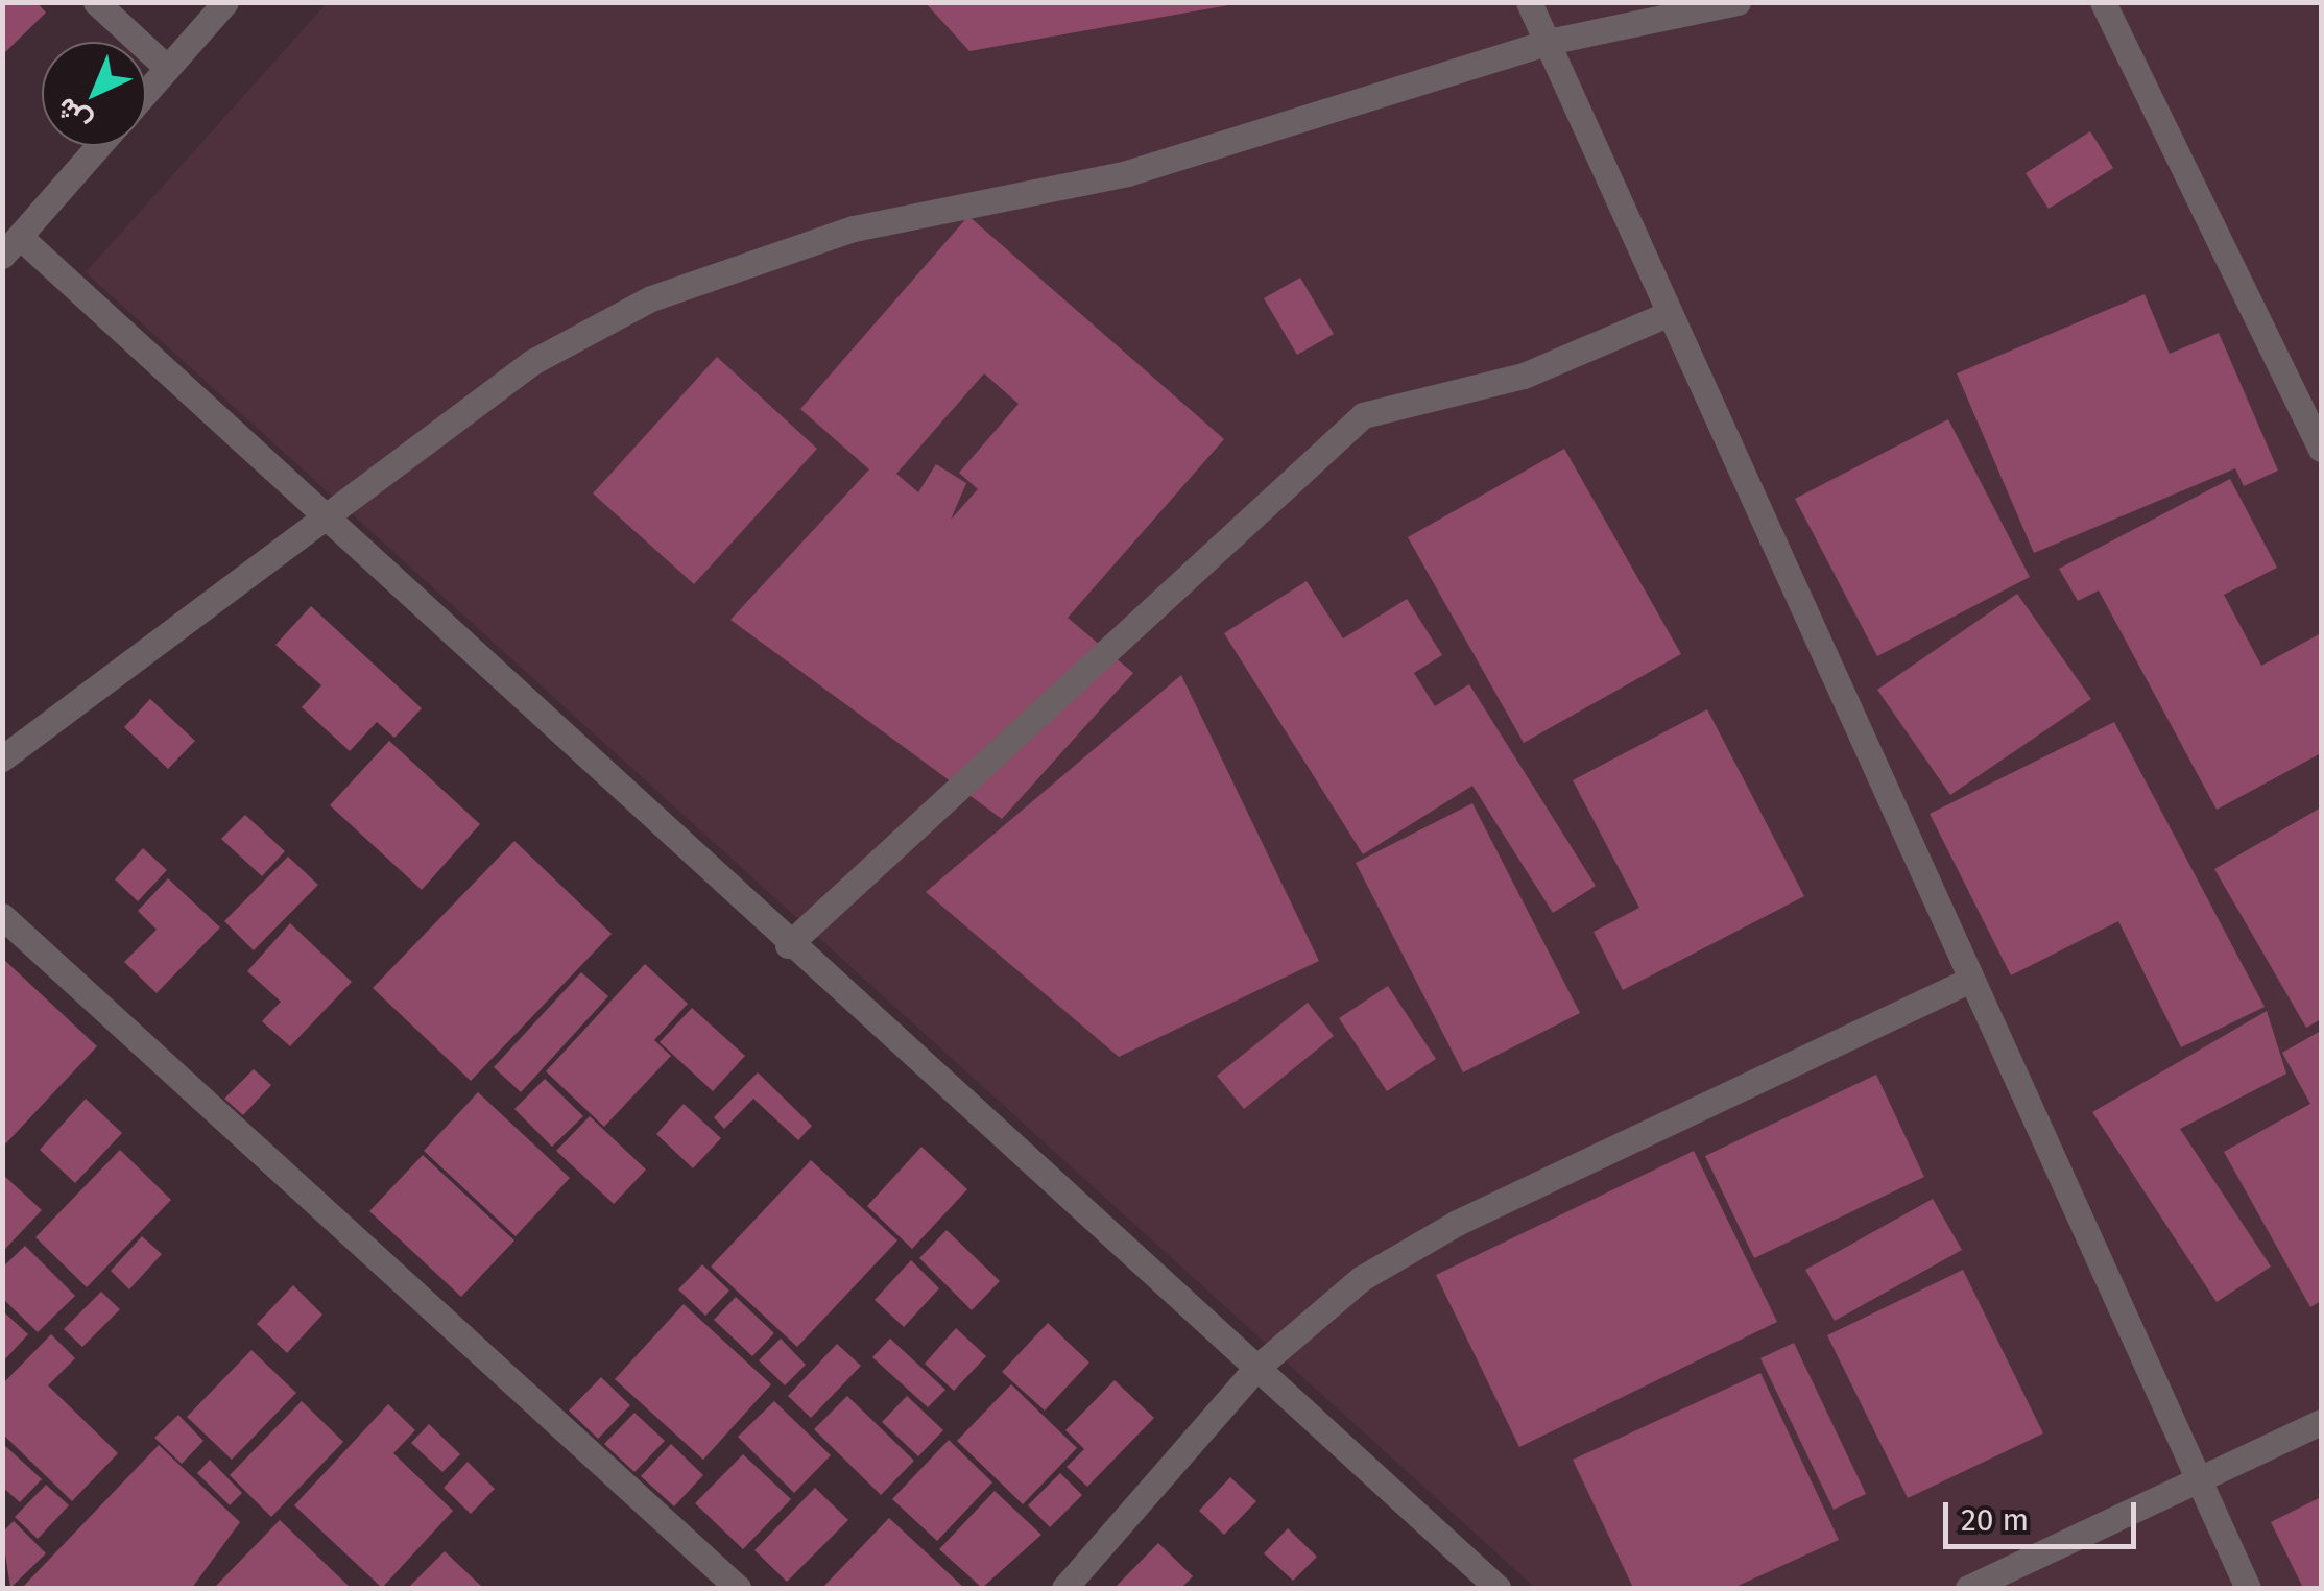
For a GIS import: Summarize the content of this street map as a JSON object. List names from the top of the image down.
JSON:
{
  "scale_bar": "20 m",
  "north": "bottom left"
}
